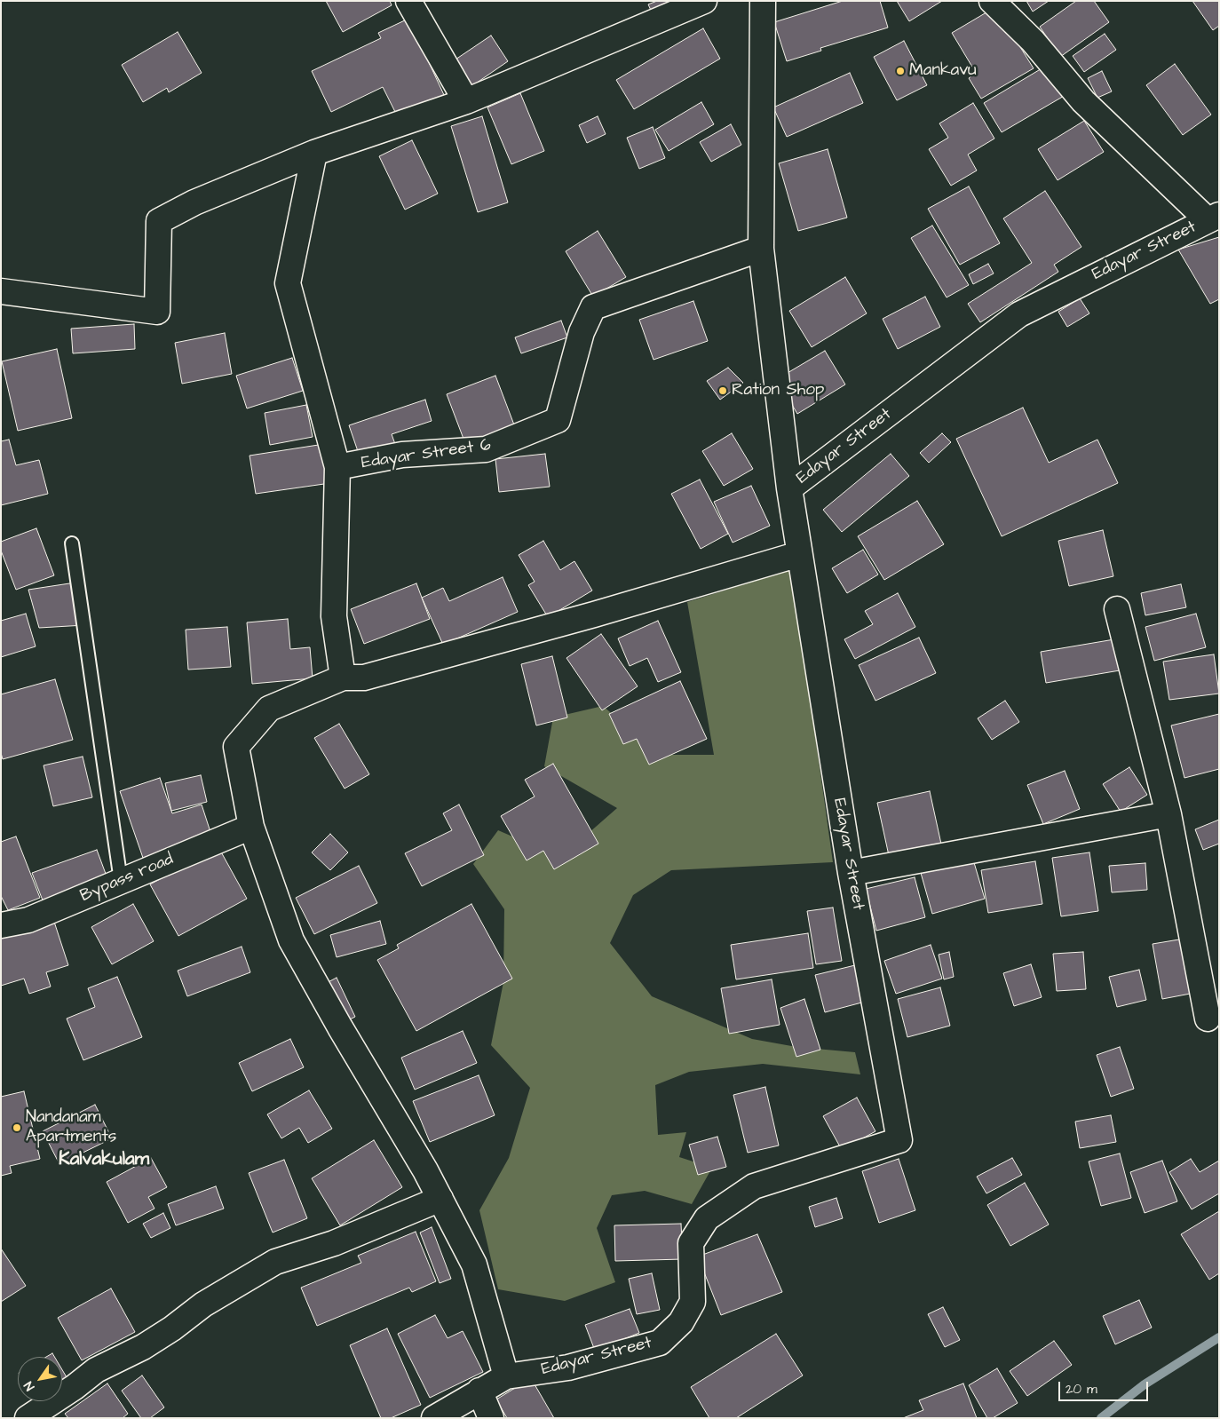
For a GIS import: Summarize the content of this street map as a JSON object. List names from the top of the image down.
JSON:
{
  "streets": {
    "street": ["Edayar Street", "Edayar Street 6", "Bypass road"]
  },
  "districts": ["Kalvakulam"],
  "places": ["Mankavu", "Ration Shop", "Nandanam Apartments"],
  "scale_bar": "20 m",
  "north": "bottom left"
}
